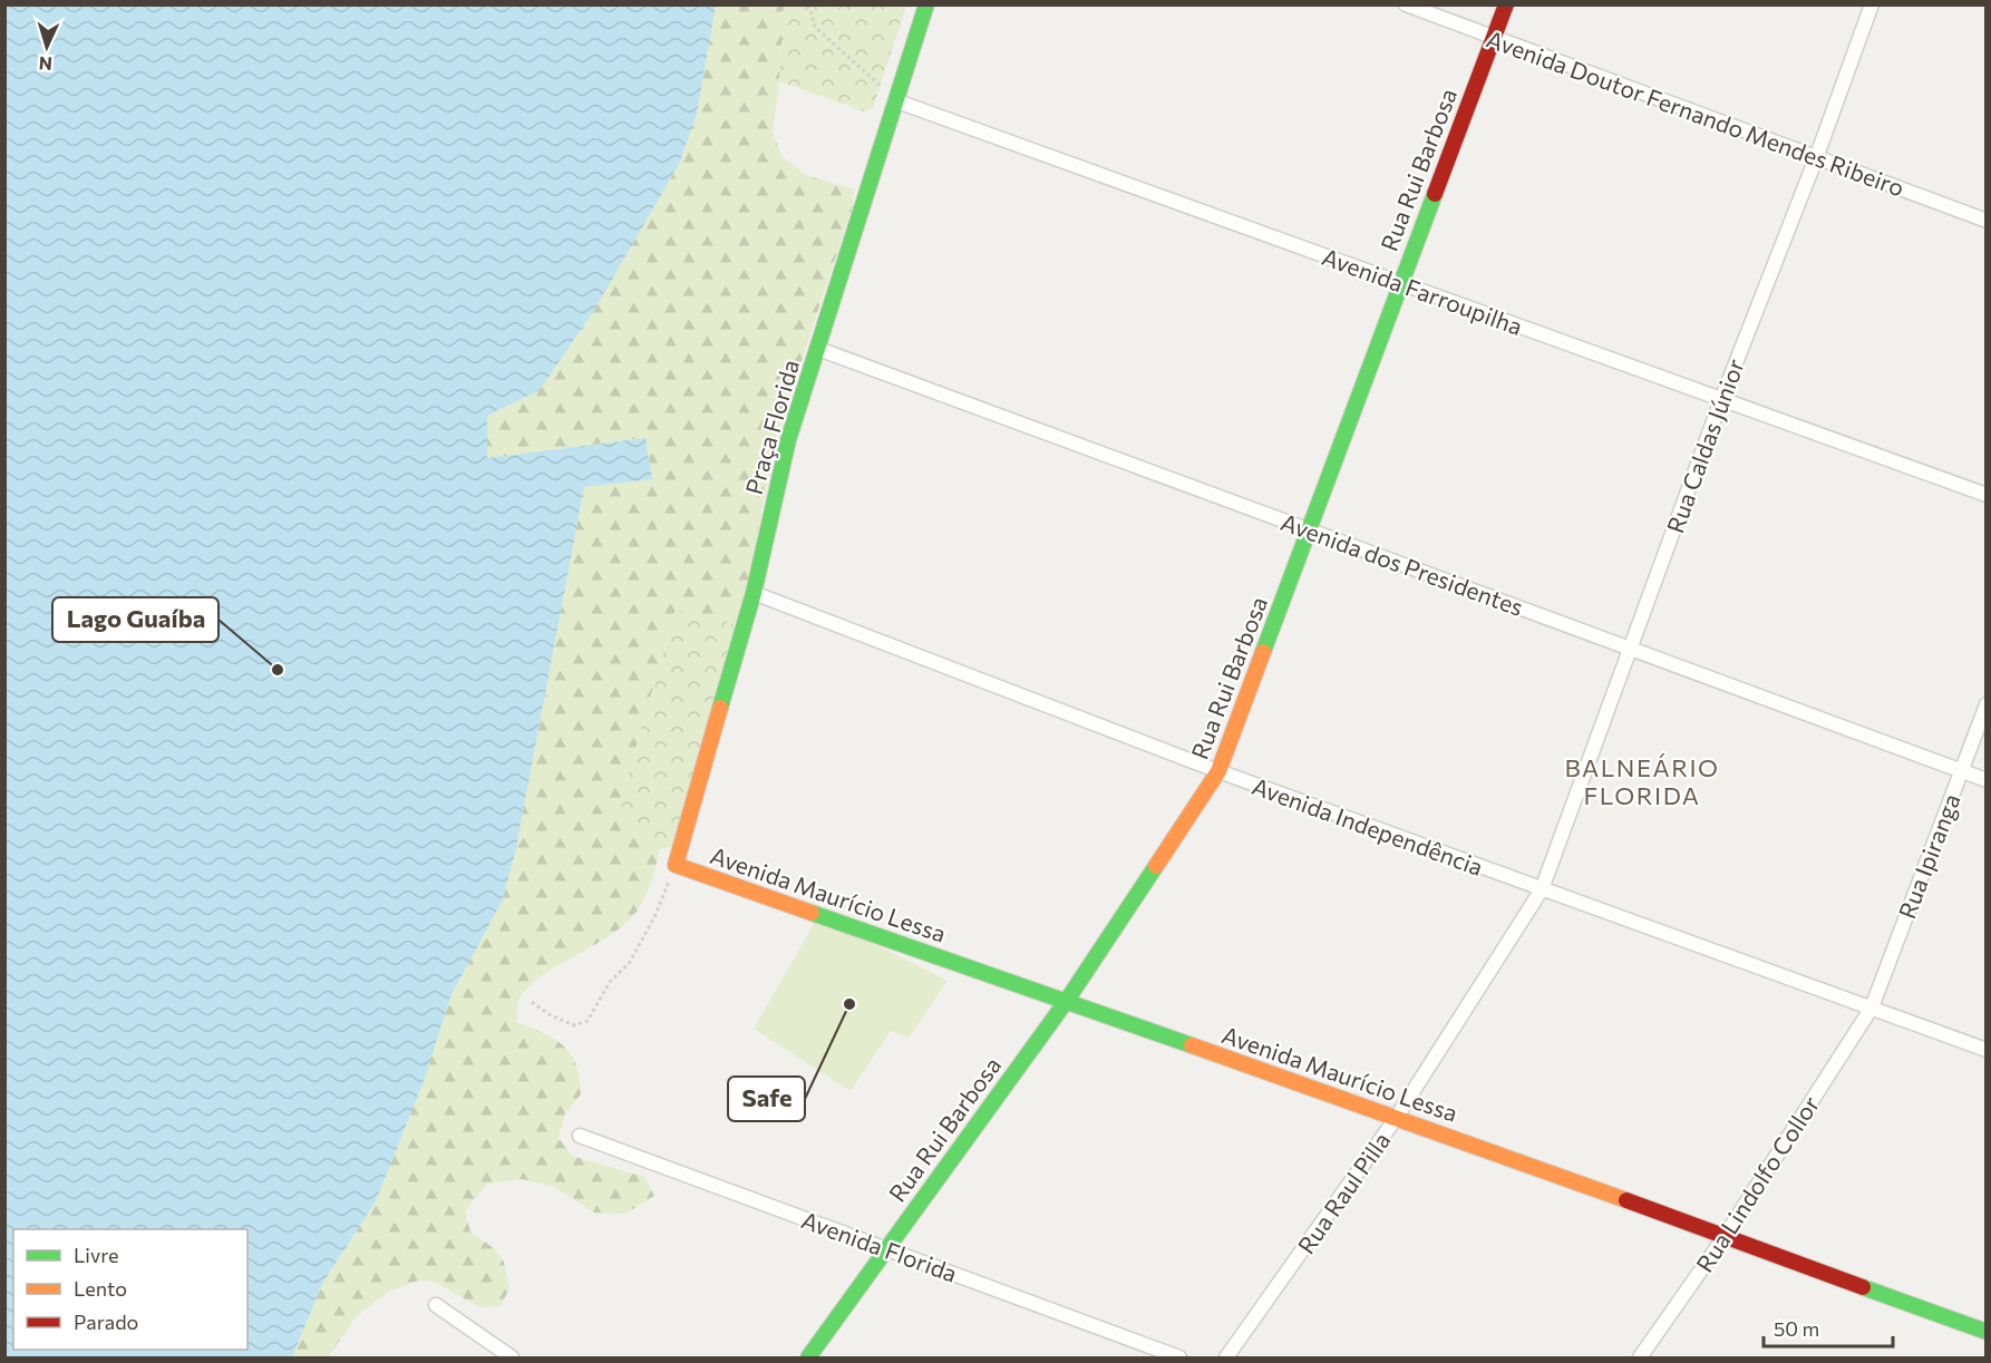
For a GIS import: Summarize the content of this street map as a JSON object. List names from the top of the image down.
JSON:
{
  "streets": {
    "street": [
      "Avenida Doutor Fernando Mendes Ribeiro",
      "Rua Rui Barbosa",
      "Avenida Farroupilha",
      "Praça Florida",
      "Rua Caldas Júnior",
      "Avenida dos Presidentes",
      "Avenida Independência",
      "Rua Ipiranga",
      "Avenida Maurício Lessa",
      "Rua Lindolfo Collor",
      "Rua Raul Pilla",
      "Avenida Florida"
    ]
  },
  "crossings": [
    ["Avenida Doutor Fernando Mendes Ribeiro", "Rua Rui Barbosa"],
    ["Avenida Doutor Fernando Mendes Ribeiro", "Rua Caldas Júnior"],
    ["Rua Rui Barbosa", "Avenida Farroupilha"],
    ["Rua Rui Barbosa", "Avenida dos Presidentes"],
    ["Rua Rui Barbosa", "Avenida Independência"],
    ["Rua Rui Barbosa", "Avenida Maurício Lessa"],
    ["Rua Rui Barbosa", "Avenida Florida"],
    ["Avenida Farroupilha", "Praça Florida"],
    ["Avenida Farroupilha", "Rua Caldas Júnior"],
    ["Praça Florida", "Avenida dos Presidentes"],
    ["Praça Florida", "Avenida Independência"],
    ["Praça Florida", "Avenida Maurício Lessa"],
    ["Rua Caldas Júnior", "Avenida dos Presidentes"],
    ["Rua Caldas Júnior", "Avenida Independência"],
    ["Rua Caldas Júnior", "Rua Raul Pilla"],
    ["Avenida dos Presidentes", "Rua Ipiranga"],
    ["Avenida Independência", "Rua Ipiranga"],
    ["Avenida Independência", "Rua Lindolfo Collor"],
    ["Avenida Independência", "Rua Raul Pilla"],
    ["Rua Ipiranga", "Rua Lindolfo Collor"],
    ["Avenida Maurício Lessa", "Rua Lindolfo Collor"],
    ["Avenida Maurício Lessa", "Rua Raul Pilla"]
  ],
  "districts": ["BALNEÁRIO FLORIDA"],
  "places": ["Lago Guaíba", "Safe"],
  "legend": ["Livre", "Lento", "Parado"],
  "scale_bar": "50 m",
  "north": "bottom"
}
